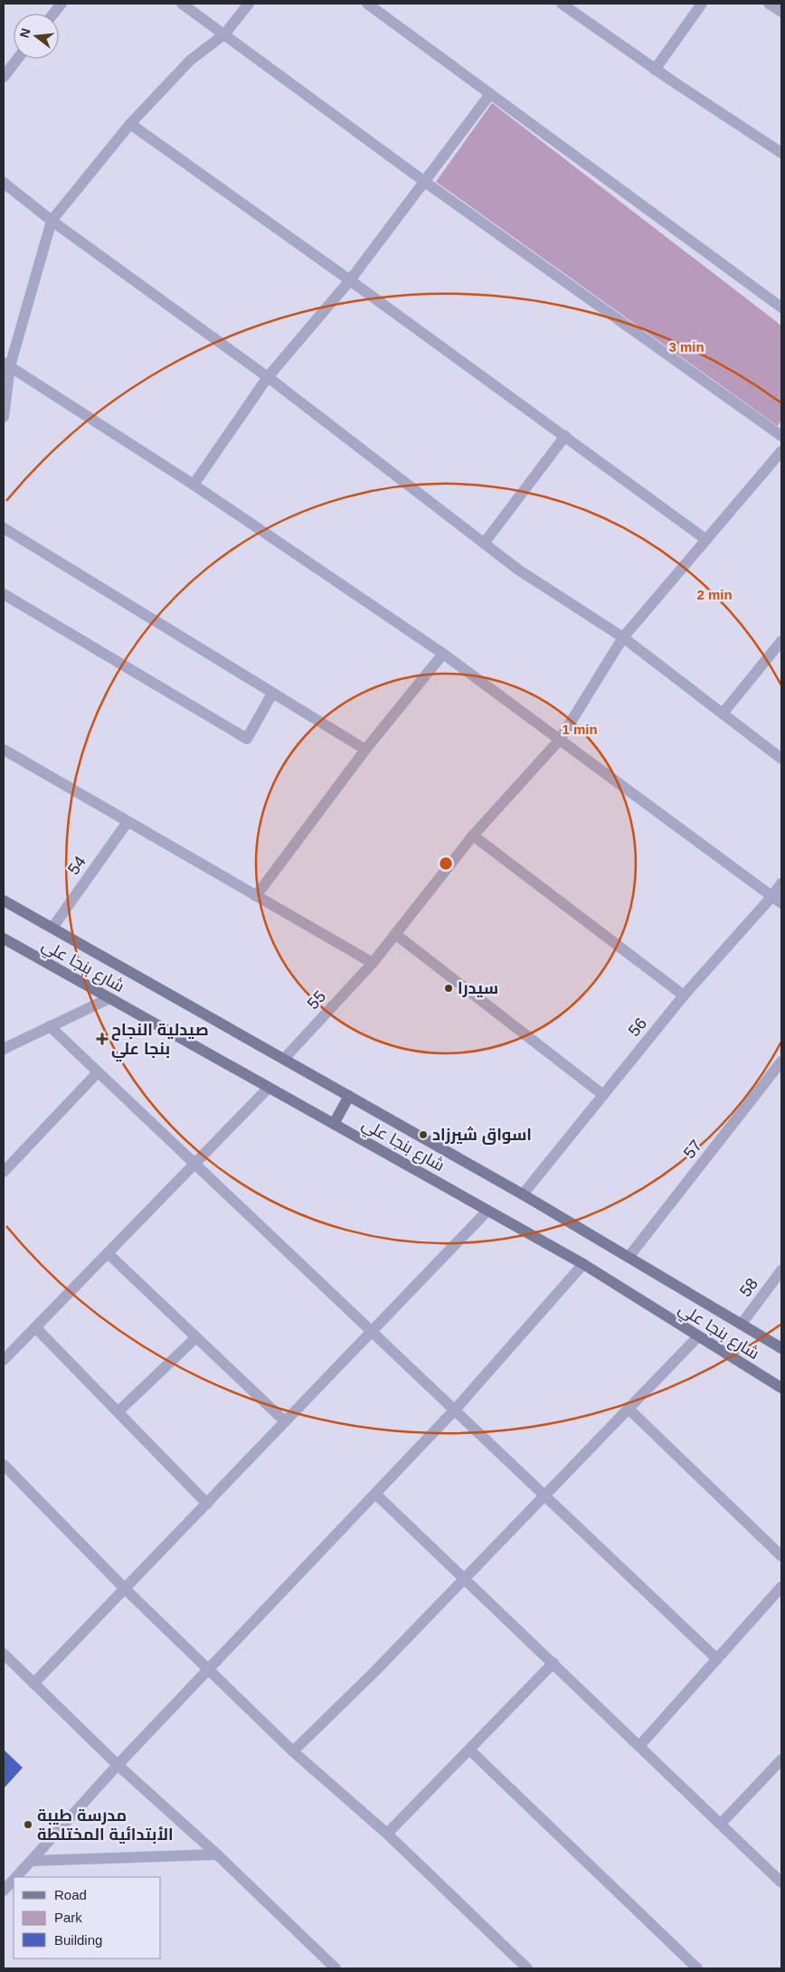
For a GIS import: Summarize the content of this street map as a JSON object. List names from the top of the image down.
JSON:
{
  "streets": {
    "main road": ["شارع بنجا علي"],
    "street": [
      "54",
      "55",
      "56",
      "57",
      "58"
    ]
  },
  "crossings": [
    ["54", "شارع بنجا علي"],
    ["شارع بنجا علي", "55"],
    ["شارع بنجا علي", "56"],
    ["شارع بنجا علي", "57"],
    ["شارع بنجا علي", "58"]
  ],
  "places": {
    "other": ["سيدرا", "اسواق شيرزاد", "مدرسة طيبة الأبتدائية المختلطة"],
    "health": ["صيدلية النجاح بنجا علي"]
  },
  "legend": ["Road", "Park", "Building"],
  "north": "left",
  "rings": ["3 min", "2 min", "1 min"]
}
